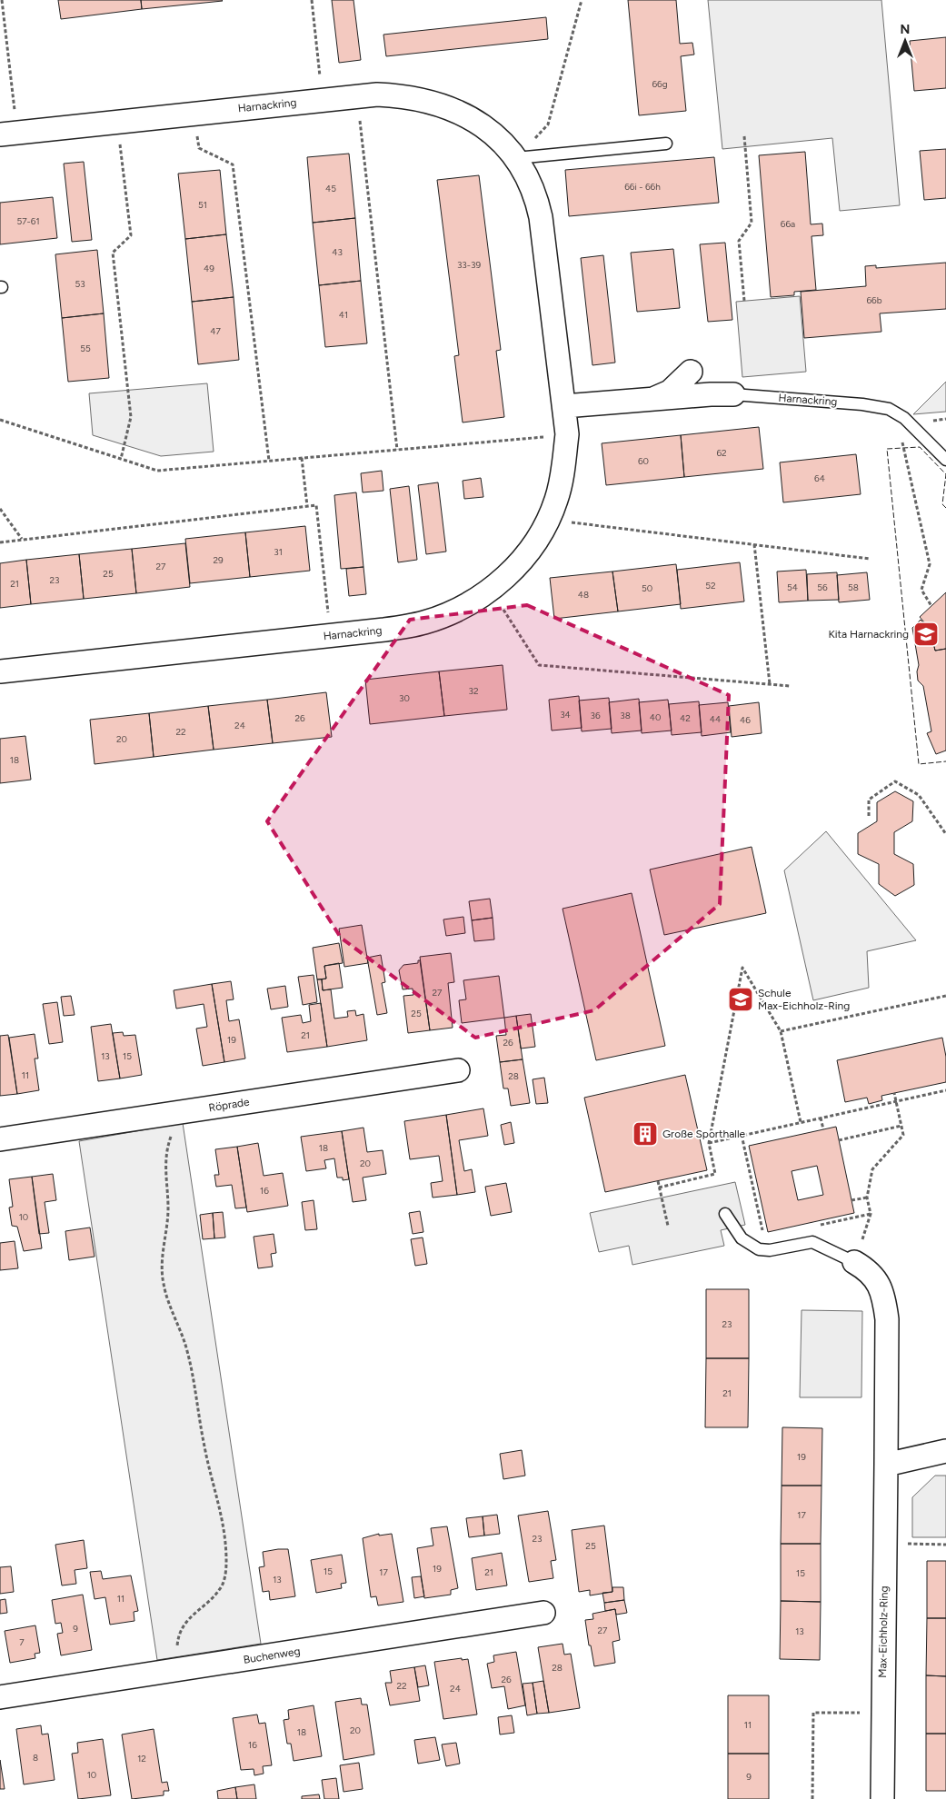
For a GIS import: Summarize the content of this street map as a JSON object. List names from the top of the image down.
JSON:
{
  "streets": {
    "street": [
      "Harnackring",
      "Röprade",
      "Max-Eichholz-Ring",
      "Buchenweg"
    ]
  },
  "places": {
    "school or university": ["Kita Harnackring", "Schule Max-Eichholz-Ring"],
    "building": ["Große Sporthalle"]
  },
  "house_numbers": [
    "66g",
    "66i - 66h",
    "45",
    "51",
    "57-61",
    "66a",
    "43",
    "33-39",
    "49",
    "53",
    "66b",
    "41",
    "47",
    "55",
    "62",
    "60",
    "64",
    "31",
    "29",
    "27",
    "25",
    "23",
    "21",
    "52",
    "54",
    "56",
    "58",
    "50",
    "48",
    "32",
    "30",
    "34",
    "36",
    "38",
    "40",
    "26",
    "42",
    "44",
    "46",
    "24",
    "22",
    "20",
    "18",
    "27",
    "25",
    "21",
    "19",
    "26",
    "13",
    "15",
    "11",
    "28",
    "18",
    "20",
    "16",
    "10",
    "23",
    "21",
    "19",
    "17",
    "23",
    "25",
    "19",
    "15",
    "17",
    "21",
    "15",
    "13",
    "11",
    "9",
    "27",
    "13",
    "7",
    "28",
    "26",
    "22",
    "24",
    "11",
    "20",
    "18",
    "16",
    "8",
    "12",
    "10",
    "9"
  ],
  "north": "top"
}
